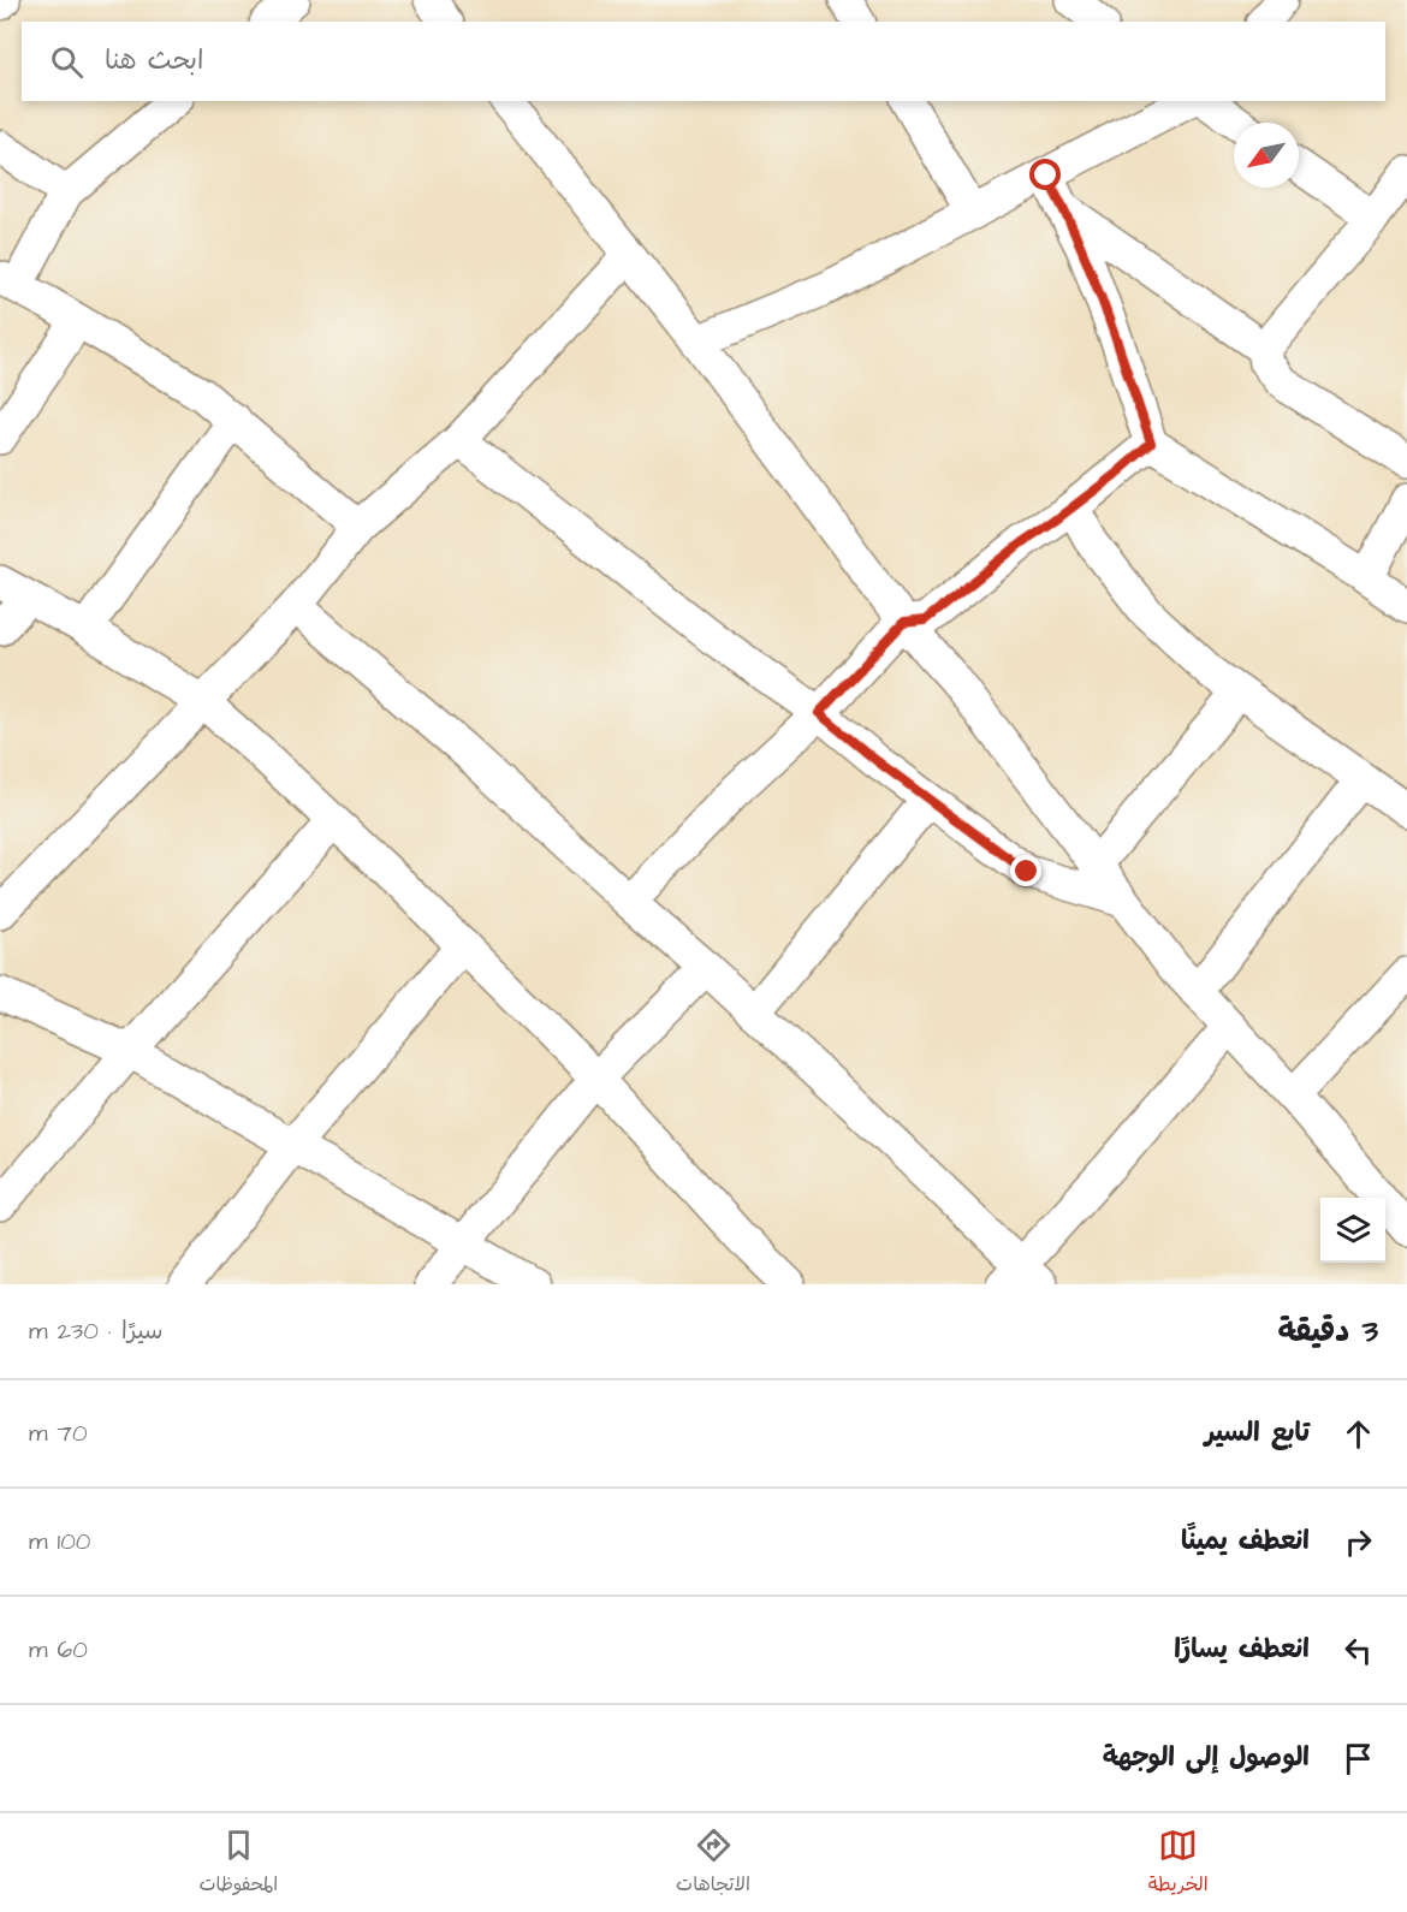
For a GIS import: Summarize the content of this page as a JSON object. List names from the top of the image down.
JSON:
{
  "north": "bottom left",
  "page": {
    "search": "ابحث هنا",
    "heading": ["3 دقيقة", "سيرًا · 230 m"],
    "list": [
      ["تابع السير", "70 m"],
      ["انعطف يمينًا", "100 m"],
      ["انعطف يسارًا", "60 m"],
      "الوصول إلى الوجهة"
    ],
    "nav": ["الخريطة", "الاتجاهات", "المحفوظات"]
  }
}
